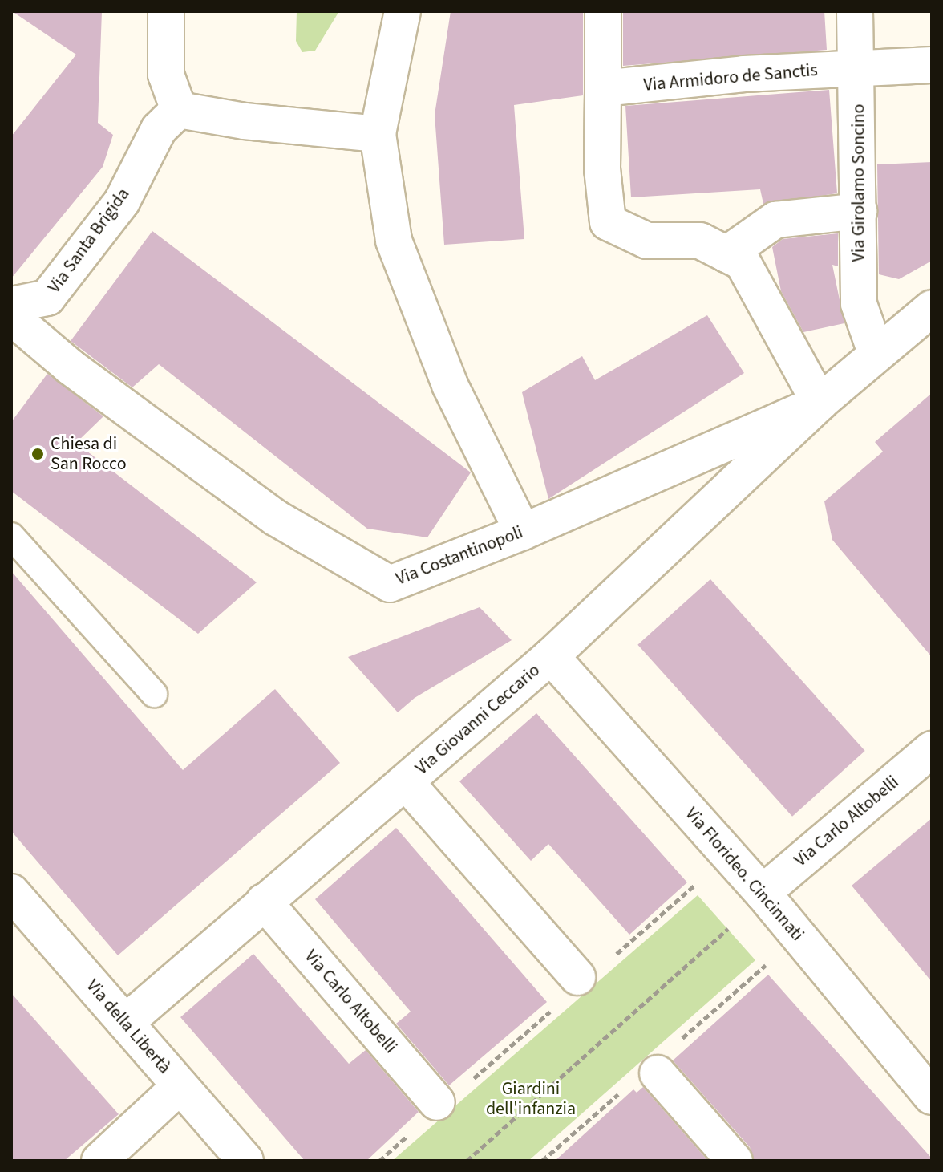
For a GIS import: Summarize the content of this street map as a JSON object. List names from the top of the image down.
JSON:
{
  "streets": {
    "street": [
      "Via Armidoro de Sanctis",
      "Via Girolamo Soncino",
      "Via Santa Brigida",
      "Via Costantinopoli",
      "Via Giovanni Ceccario",
      "Via Carlo Altobelli",
      "Via Florideo. Cincinnati",
      "Via della Libertà"
    ]
  },
  "crossings": [
    ["Via Armidoro de Sanctis", "Via Girolamo Soncino"],
    ["Via Girolamo Soncino", "Via Costantinopoli"],
    ["Via Costantinopoli", "Via Giovanni Ceccario"],
    ["Via Giovanni Ceccario", "Via Carlo Altobelli"],
    ["Via Giovanni Ceccario", "Via Florideo. Cincinnati"],
    ["Via Giovanni Ceccario", "Via della Libertà"],
    ["Via Carlo Altobelli", "Via Florideo. Cincinnati"]
  ],
  "parks": ["Giardini dell'infanzia"],
  "places": ["Chiesa di San Rocco"]
}
